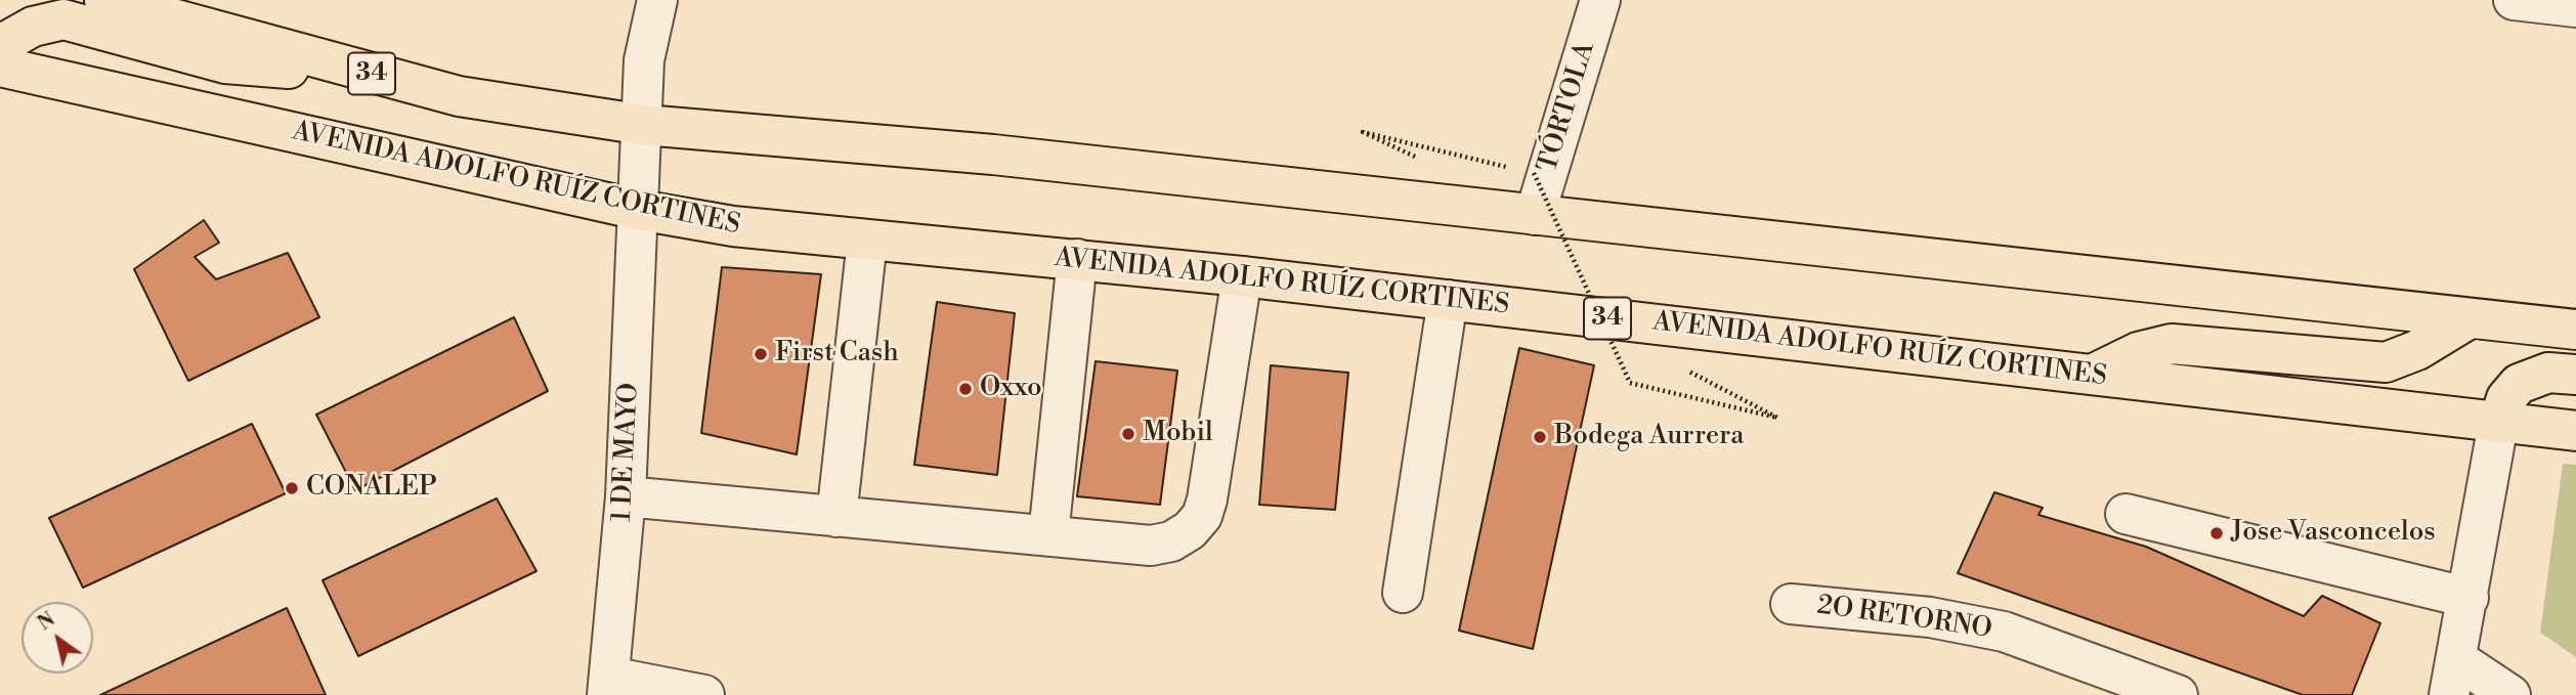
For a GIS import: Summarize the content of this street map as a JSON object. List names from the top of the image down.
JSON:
{
  "streets": {
    "main road": ["34", "AVENIDA ADOLFO RUÍZ CORTINES"],
    "street": ["TÓRTOLA", "1 DE MAYO", "2O RETORNO"]
  },
  "crossings": [
    ["34", "TÓRTOLA"],
    ["34", "1 DE MAYO"],
    ["AVENIDA ADOLFO RUÍZ CORTINES", "1 DE MAYO"]
  ],
  "places": [
    "First Cash",
    "Oxxo",
    "Mobil",
    "Bodega Aurrera",
    "CONALEP",
    "Jose Vasconcelos"
  ],
  "north": "top left"
}
